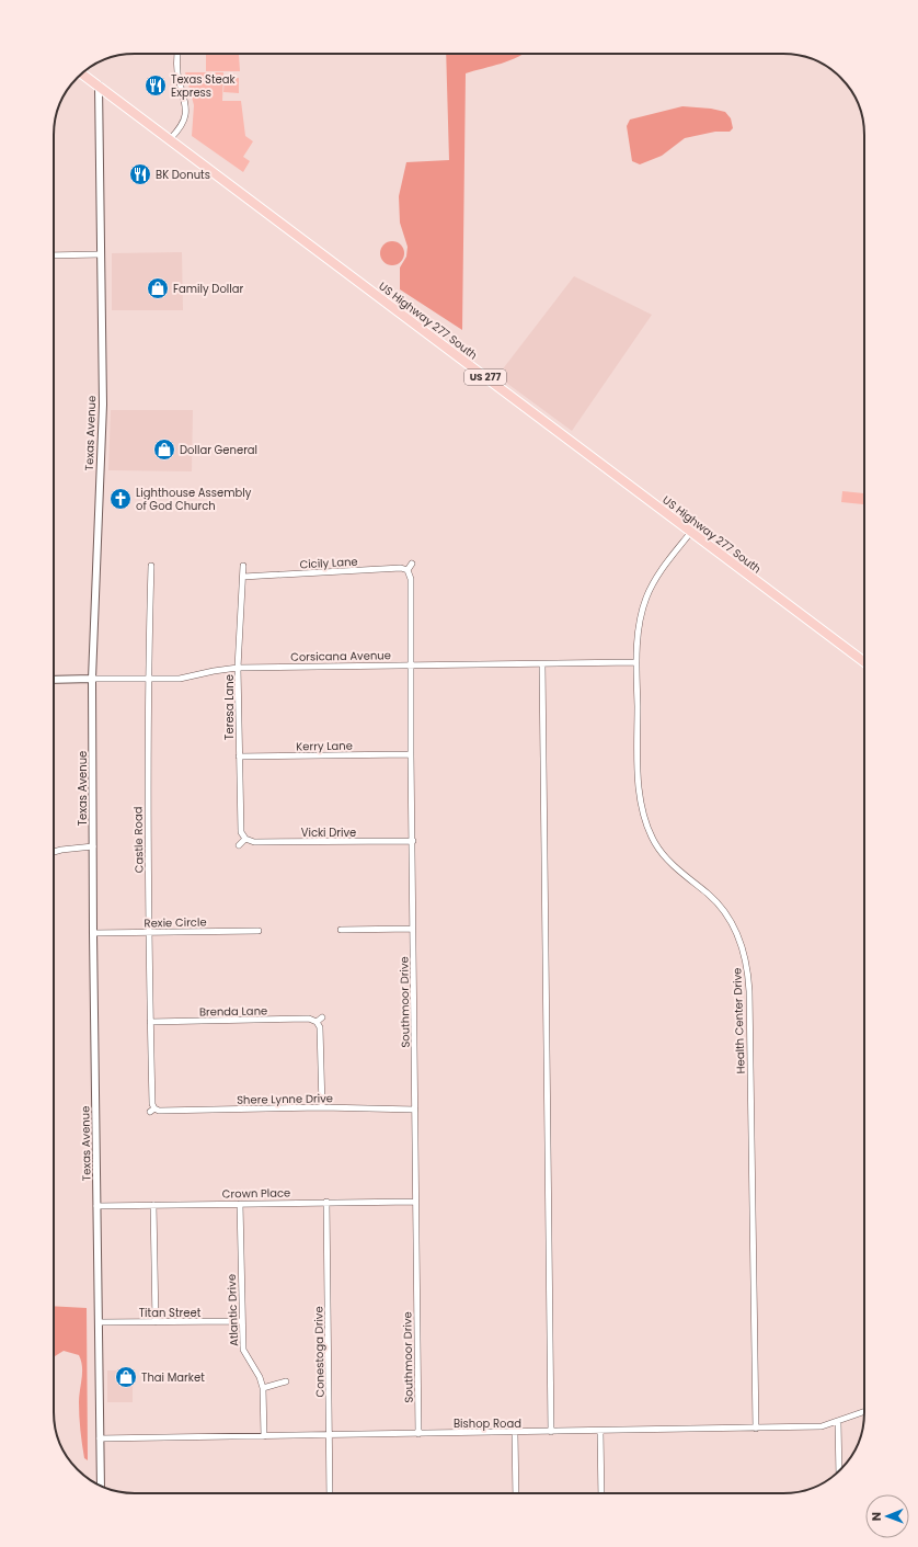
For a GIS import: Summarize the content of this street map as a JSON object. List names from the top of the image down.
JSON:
{
  "streets": {
    "highway": ["US Highway 277 South", "US 277"],
    "street": [
      "Texas Avenue",
      "Cicily Lane",
      "Corsicana Avenue",
      "Teresa Lane",
      "Kerry Lane",
      "Vicki Drive",
      "Castle Road",
      "Rexie Circle",
      "Southmoor Drive",
      "Brenda Lane",
      "Health Center Drive",
      "Shere Lynne Drive",
      "Crown Place",
      "Atlantic Drive",
      "Titan Street",
      "Conestoga Drive",
      "Bishop Road"
    ]
  },
  "crossings": [
    ["US Highway 277 South", "Texas Avenue"],
    ["US Highway 277 South", "Health Center Drive"],
    ["Texas Avenue", "Corsicana Avenue"],
    ["Texas Avenue", "Rexie Circle"],
    ["Texas Avenue", "Crown Place"],
    ["Texas Avenue", "Titan Street"],
    ["Texas Avenue", "Bishop Road"],
    ["Cicily Lane", "Teresa Lane"],
    ["Cicily Lane", "Southmoor Drive"],
    ["Corsicana Avenue", "Teresa Lane"],
    ["Corsicana Avenue", "Castle Road"],
    ["Corsicana Avenue", "Southmoor Drive"],
    ["Corsicana Avenue", "Health Center Drive"],
    ["Teresa Lane", "Kerry Lane"],
    ["Teresa Lane", "Vicki Drive"],
    ["Kerry Lane", "Southmoor Drive"],
    ["Vicki Drive", "Southmoor Drive"],
    ["Castle Road", "Rexie Circle"],
    ["Castle Road", "Brenda Lane"],
    ["Castle Road", "Shere Lynne Drive"],
    ["Southmoor Drive", "Shere Lynne Drive"],
    ["Southmoor Drive", "Crown Place"],
    ["Southmoor Drive", "Bishop Road"],
    ["Health Center Drive", "Bishop Road"],
    ["Crown Place", "Atlantic Drive"],
    ["Crown Place", "Conestoga Drive"],
    ["Atlantic Drive", "Titan Street"],
    ["Atlantic Drive", "Bishop Road"],
    ["Conestoga Drive", "Bishop Road"]
  ],
  "places": {
    "restaurant": ["Texas Steak Express", "BK Donuts"],
    "shop": ["Family Dollar", "Dollar General", "Thai Market"],
    "church": ["Lighthouse Assembly of God Church"]
  },
  "north": "left"
}
